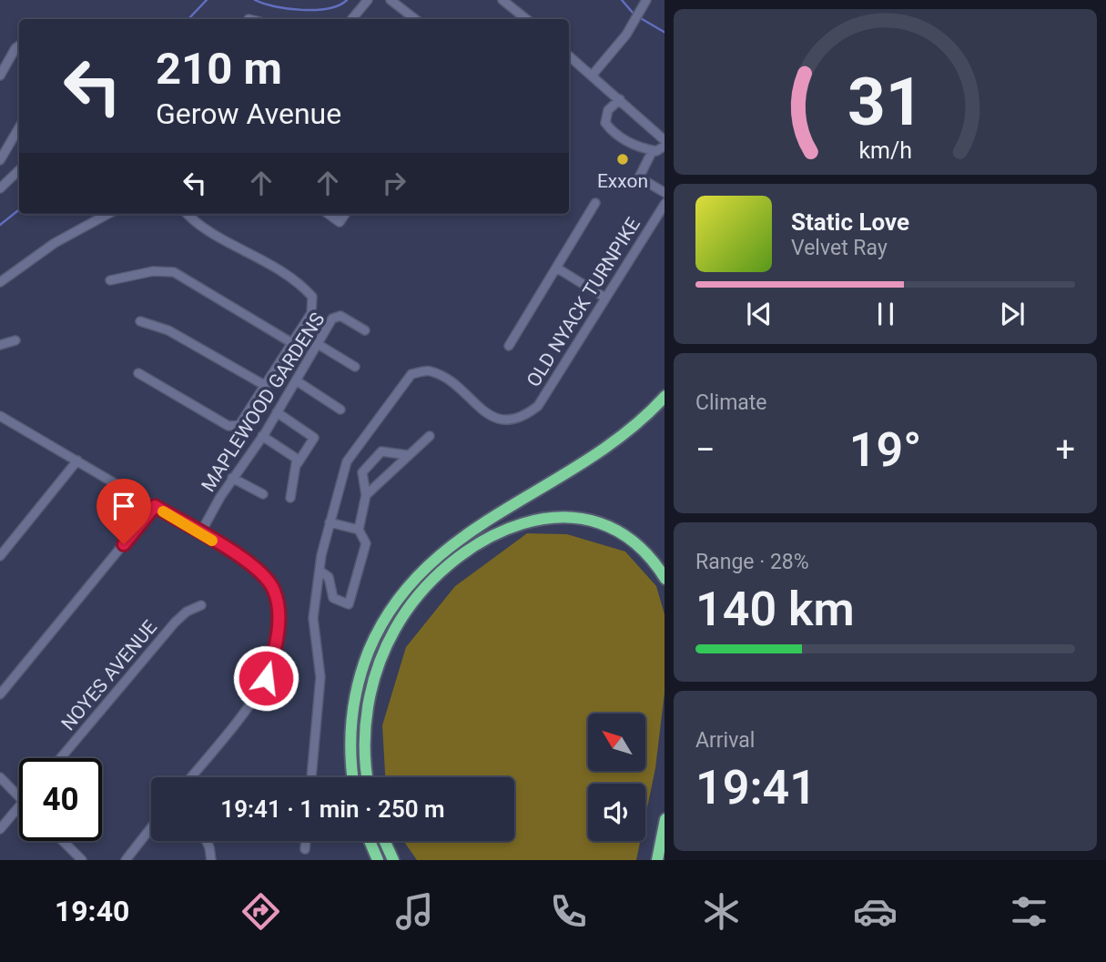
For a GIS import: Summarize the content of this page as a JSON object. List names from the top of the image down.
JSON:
{
  "streets": {
    "street": ["OLD NYACK TURNPIKE", "MAPLEWOOD GARDENS", "NOYES AVENUE"]
  },
  "places": ["Exxon"],
  "north": "top left",
  "page": {
    "turn": ["210 m", "Gerow Avenue"],
    "song": ["Static Love", "Velvet Ray"],
    "tile": [
      "Climate",
      ["Range · 28%", "140 km"],
      ["Arrival", "19:41"]
    ],
    "heat": ["−", "19°", "+"],
    "limit": "40",
    "trip": "19:41 · 1 min · 250 m",
    "tabs": "19:40",
    "gauge": ["31", "km/h"]
  }
}
